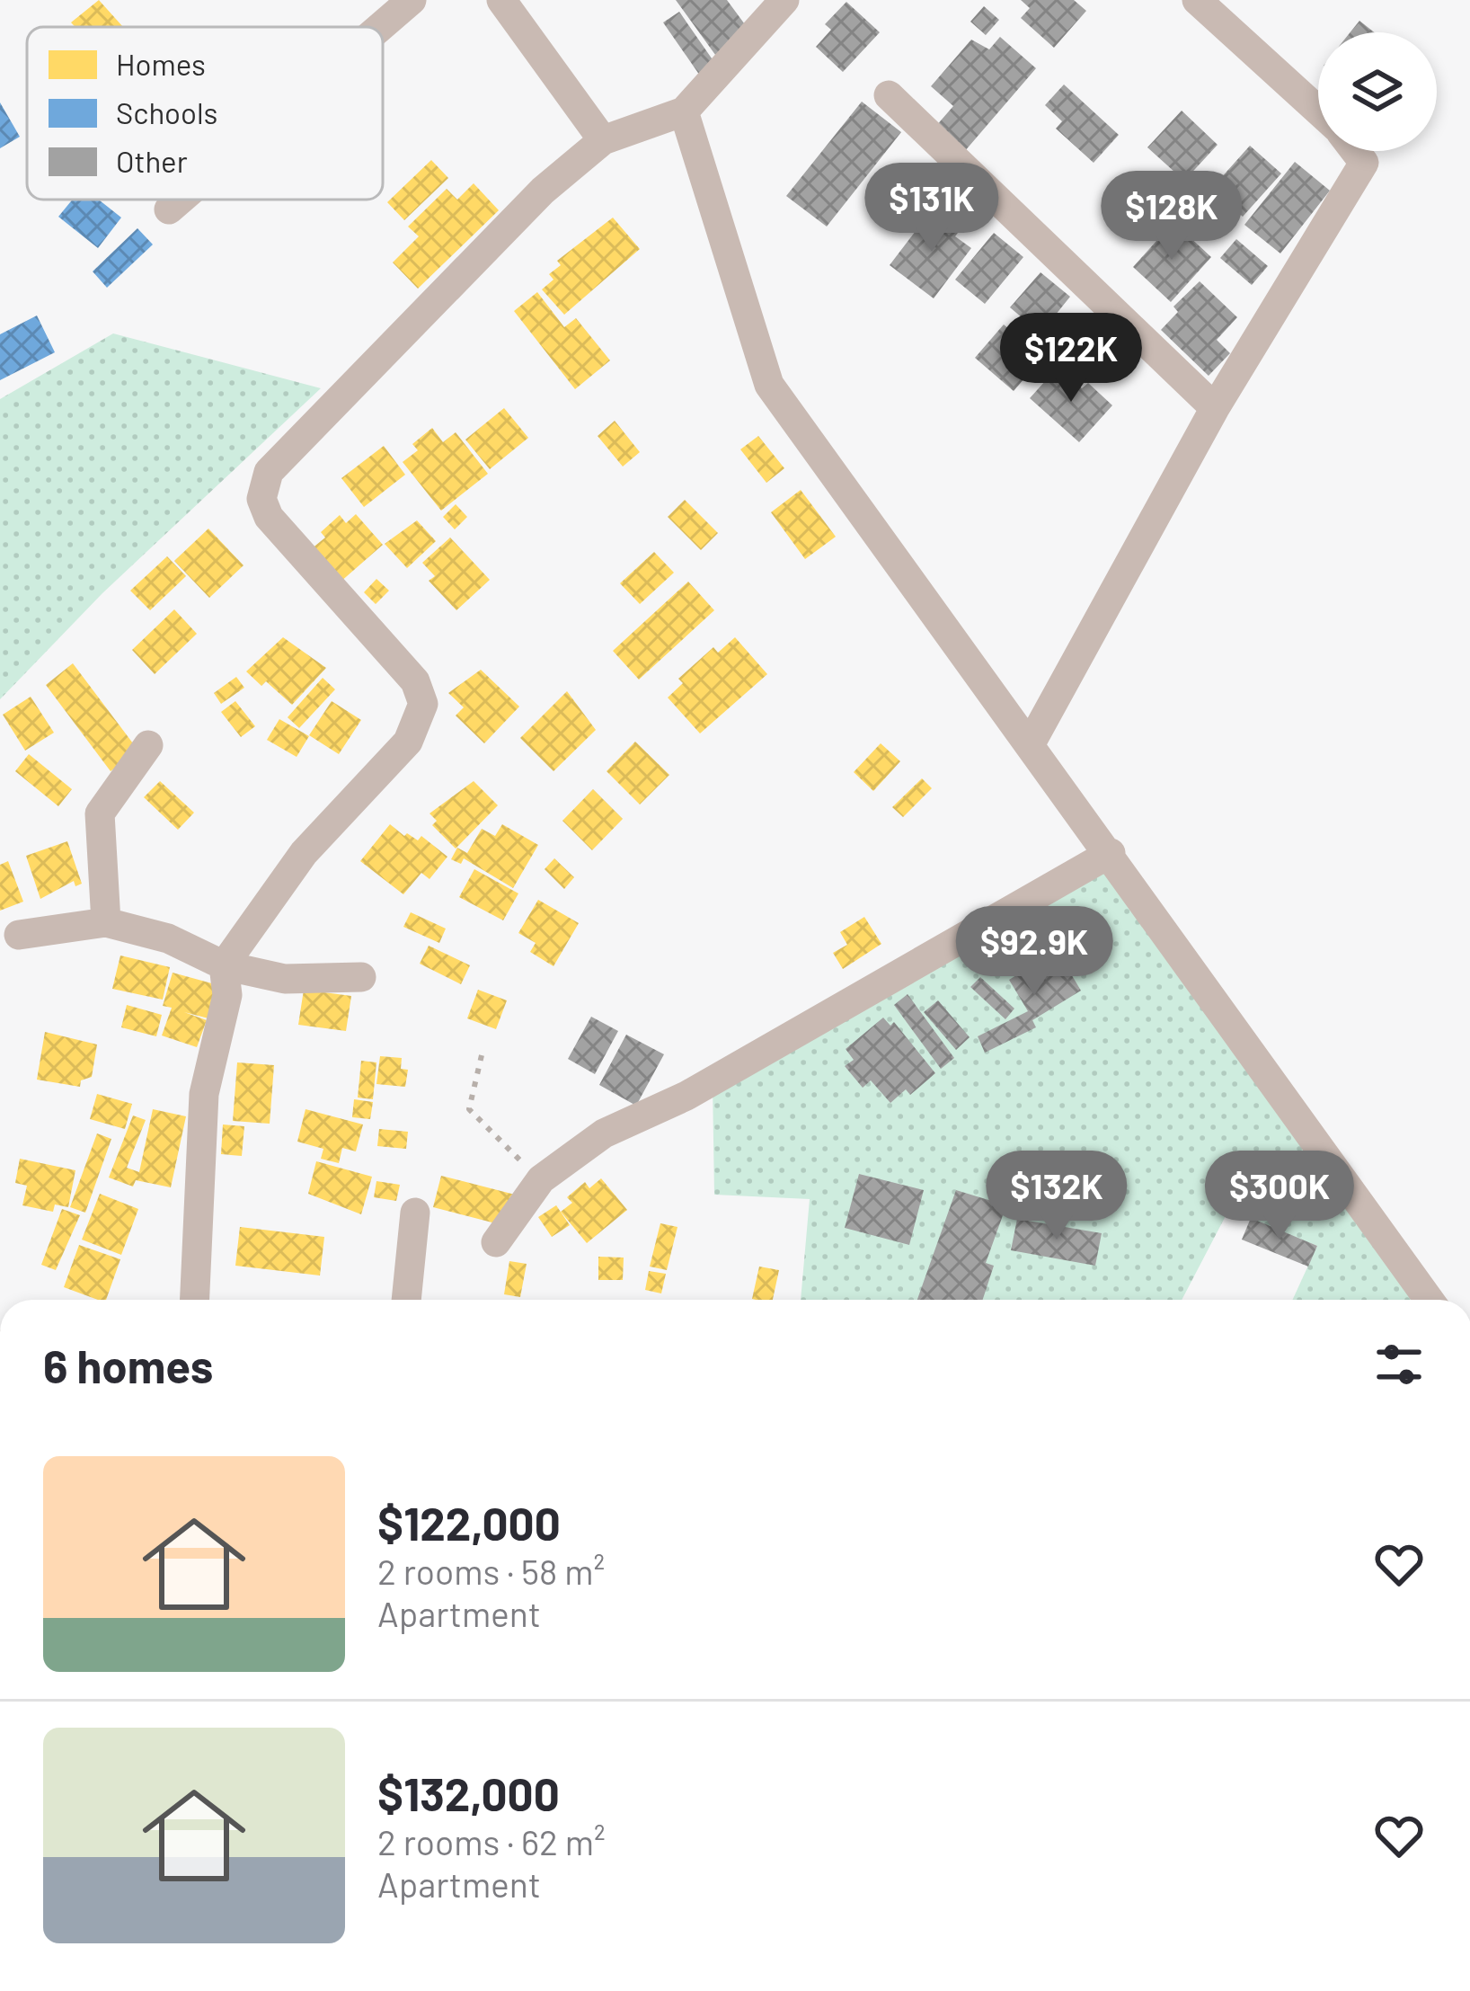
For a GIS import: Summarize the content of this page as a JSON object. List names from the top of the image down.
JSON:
{
  "legend": ["Homes", "Schools", "Other"],
  "page": {
    "price": [
      "$131K",
      "$128K",
      "$122K",
      "$92.9K",
      "$132K",
      "$300K"
    ],
    "heading": "6 homes",
    "list": [
      {
        "name": "$122,000",
        "note": "2 rooms · 58 m² · Apartment"
      },
      {
        "name": "$132,000",
        "note": "2 rooms · 62 m² · Apartment"
      }
    ]
  }
}
